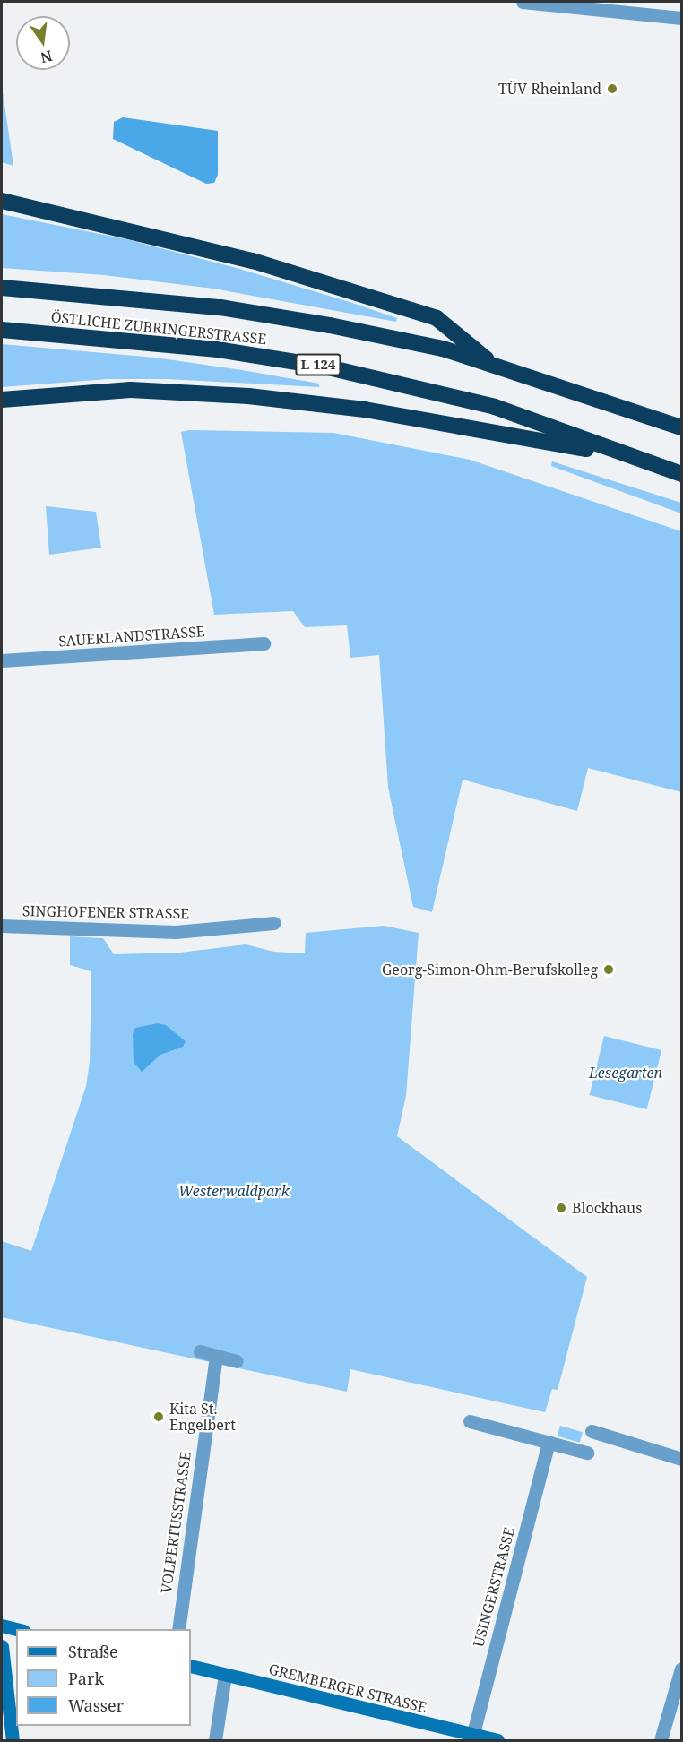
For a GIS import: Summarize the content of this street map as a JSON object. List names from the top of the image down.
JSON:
{
  "streets": {
    "highway": ["ÖSTLICHE ZUBRINGERSTRASSE", "L 124"],
    "street": [
      "SAUERLANDSTRASSE",
      "SINGHOFENER STRASSE",
      "VOLPERTUSSTRASSE",
      "USINGERSTRASSE",
      "GREMBERGER STRASSE"
    ]
  },
  "crossings": [
    ["USINGERSTRASSE", "GREMBERGER STRASSE"]
  ],
  "parks": ["Lesegarten", "Westerwaldpark"],
  "places": [
    "TÜV Rheinland",
    "Georg-Simon-Ohm-Berufskolleg",
    "Blockhaus",
    "Kita St. Engelbert"
  ],
  "legend": ["Straße", "Park", "Wasser"],
  "north": "bottom"
}
